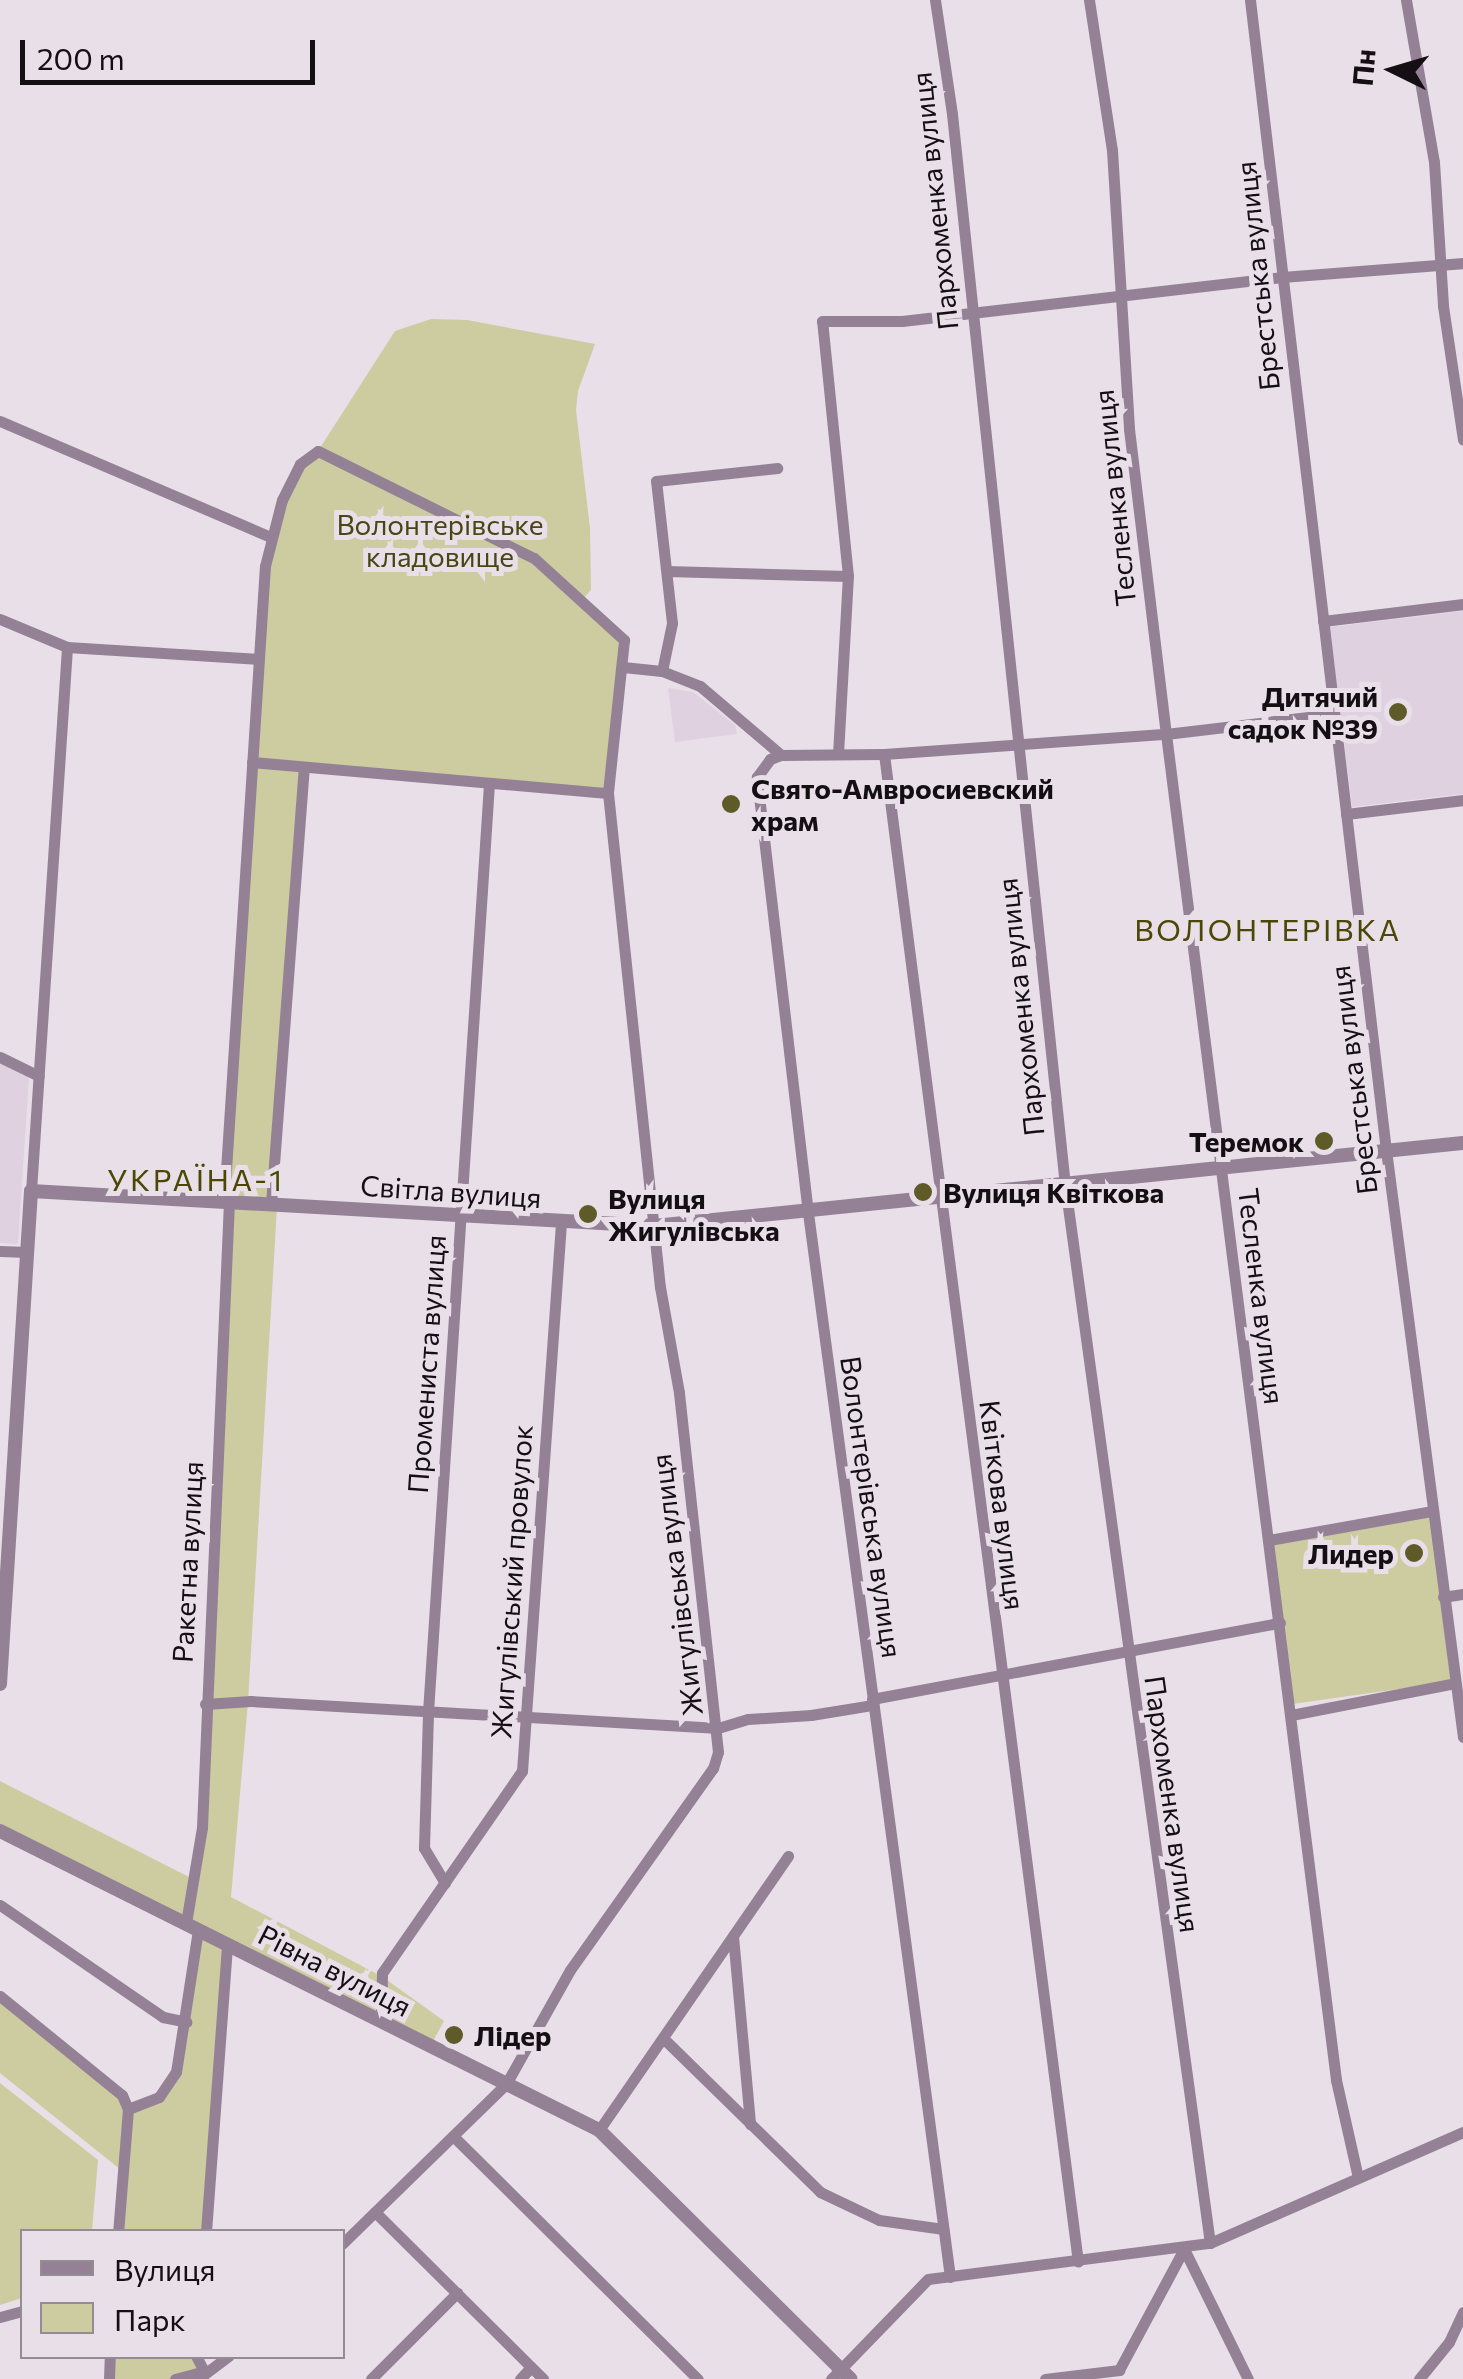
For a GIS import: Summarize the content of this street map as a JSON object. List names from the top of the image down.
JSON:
{
  "streets": {
    "street": [
      "Пархоменка вулиця",
      "Брестська вулиця",
      "Тесленка вулиця",
      "Світла вулиця",
      "Промениста вулиця",
      "Квіткова вулиця",
      "Волонтерівська вулиця",
      "Ракетна вулиця",
      "Жигулівський провулок",
      "Жигулівська вулиця",
      "Рівна вулиця"
    ]
  },
  "crossings": [
    ["Пархоменка вулиця", "Світла вулиця"],
    ["Брестська вулиця", "Світла вулиця"],
    ["Тесленка вулиця", "Світла вулиця"],
    ["Світла вулиця", "Промениста вулиця"],
    ["Світла вулиця", "Квіткова вулиця"],
    ["Світла вулиця", "Волонтерівська вулиця"],
    ["Світла вулиця", "Ракетна вулиця"],
    ["Світла вулиця", "Жигулівський провулок"],
    ["Світла вулиця", "Жигулівська вулиця"],
    ["Промениста вулиця", "Жигулівський провулок"],
    ["Ракетна вулиця", "Жигулівська вулиця"],
    ["Ракетна вулиця", "Рівна вулиця"],
    ["Жигулівський провулок", "Рівна вулиця"],
    ["Жигулівська вулиця", "Рівна вулиця"]
  ],
  "districts": ["ВОЛОНТЕРІВКА", "УКРАЇНА-1"],
  "parks": ["Волонтерівське кладовище"],
  "places": [
    "Дитячий садок №39",
    "Свято-Амвросиевский храм",
    "Теремок",
    "Вулиця Квіткова",
    "Вулиця Жигулівська",
    "Лидер",
    "Лідер"
  ],
  "legend": ["Вулиця", "Парк"],
  "scale_bar": "200 m",
  "north": "left"
}
